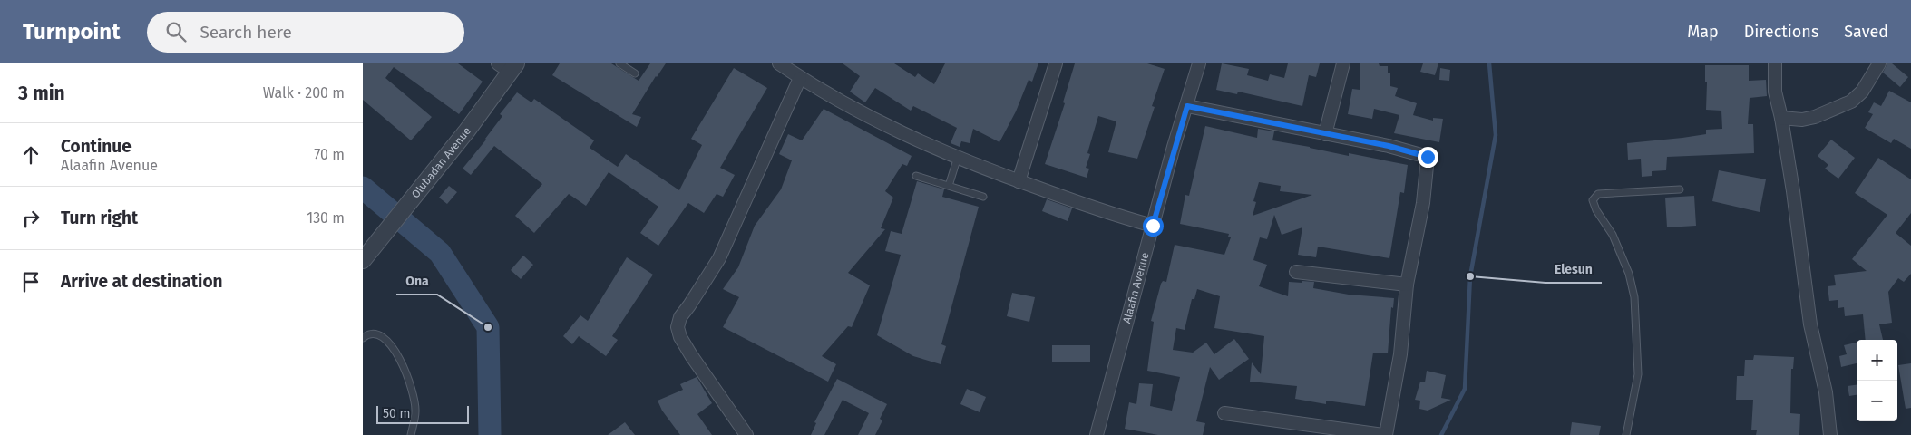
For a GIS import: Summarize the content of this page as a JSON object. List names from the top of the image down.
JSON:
{
  "streets": {
    "street": ["Olubadan Avenue", "Alaafin Avenue"]
  },
  "places": ["Elesun", "Ona"],
  "scale_bar": "50 m",
  "page": {
    "header": "Turnpoint",
    "search": "Search here",
    "nav": ["Map", "Directions", "Saved"],
    "heading": ["3 min", "Walk · 200 m"],
    "list": [
      ["Continue", "Alaafin Avenue", "70 m"],
      ["Turn right", "130 m"],
      "Arrive at destination"
    ],
    "map_buttons": ["+", "−"],
    "scale": "50 m"
  }
}
